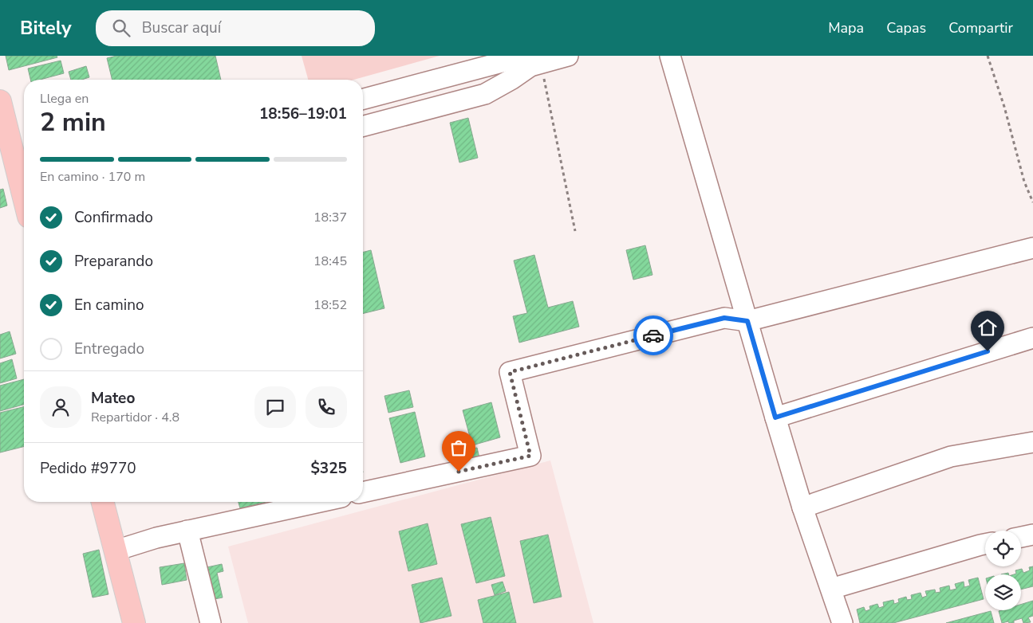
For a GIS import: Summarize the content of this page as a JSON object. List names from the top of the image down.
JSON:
{
  "page": {
    "header": "Bitely",
    "search": "Buscar aquí",
    "nav": ["Mapa", "Capas", "Compartir"],
    "heading": ["2 min", "Llega en", "18:56–19:01"],
    "panel": [
      "Mateo",
      "Repartidor · 4.8",
      "Pedido #9770",
      "$325"
    ],
    "bar": "En camino · 170 m",
    "list": [
      ["Confirmado", "18:37"],
      ["Preparando", "18:45"],
      ["En camino", "18:52"],
      "Entregado"
    ]
  }
}
